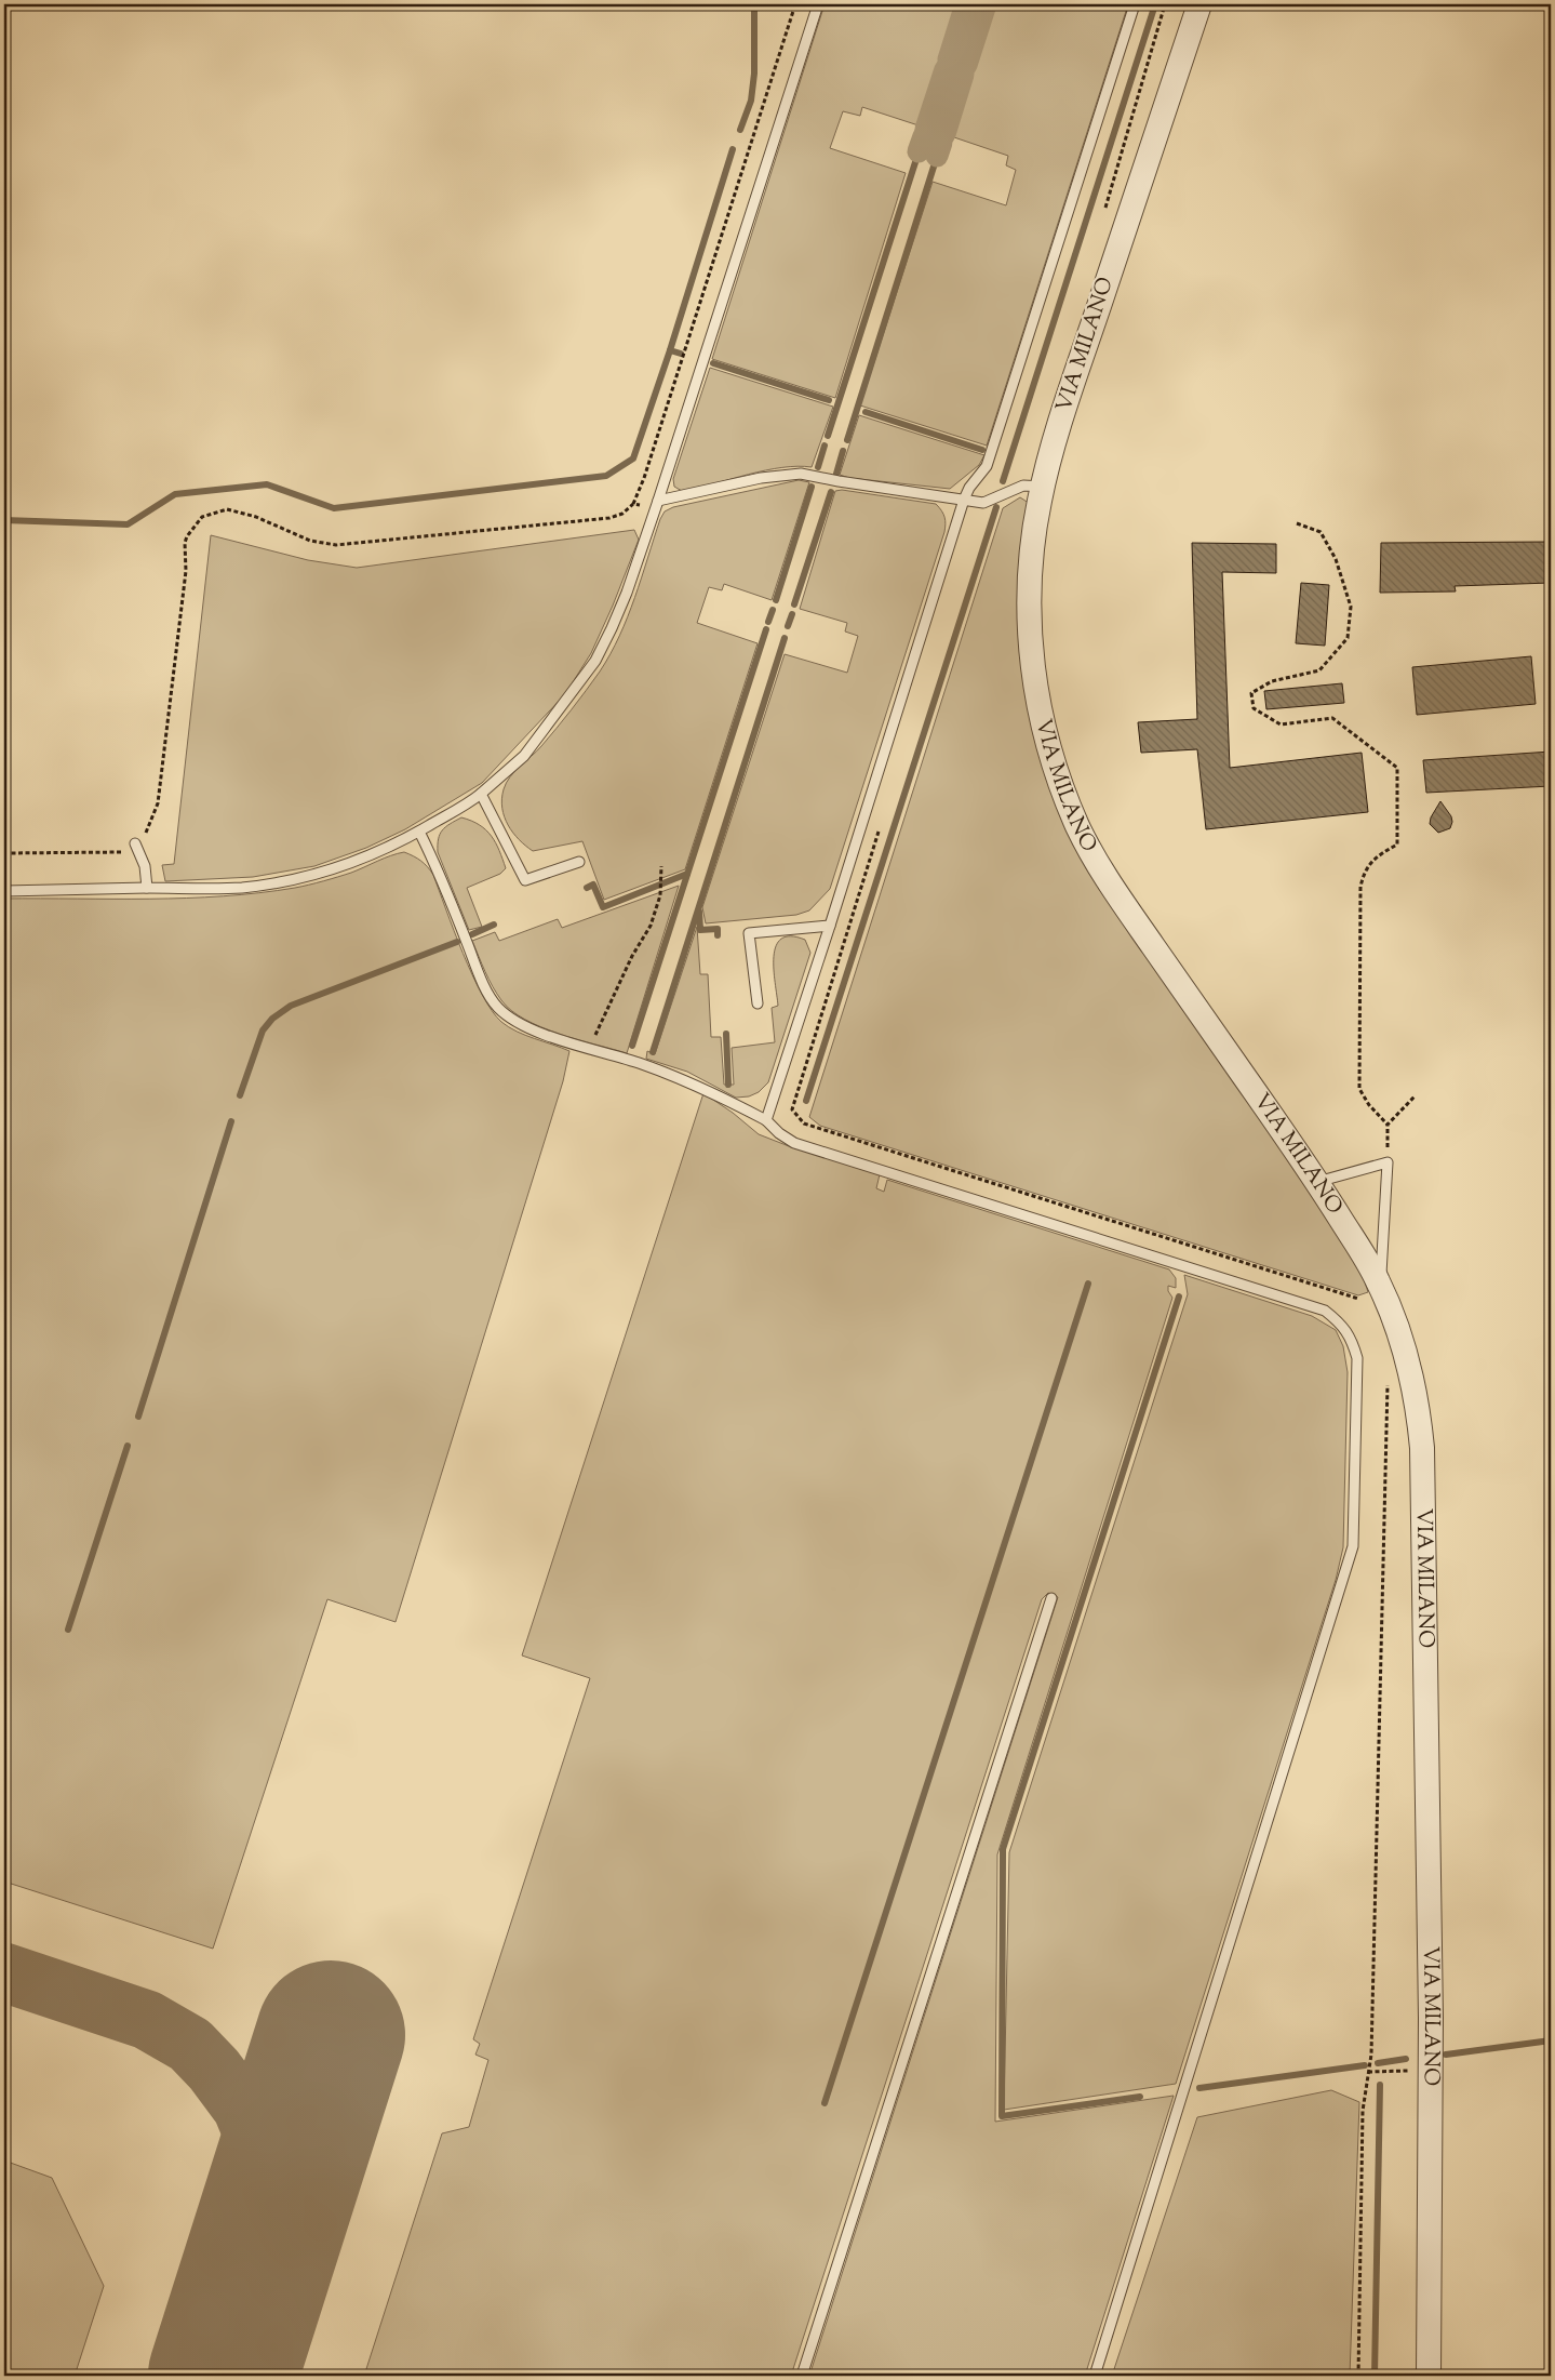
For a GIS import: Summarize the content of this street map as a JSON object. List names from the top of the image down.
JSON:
{
  "streets": {
    "street": ["VIA MILANO"]
  }
}
